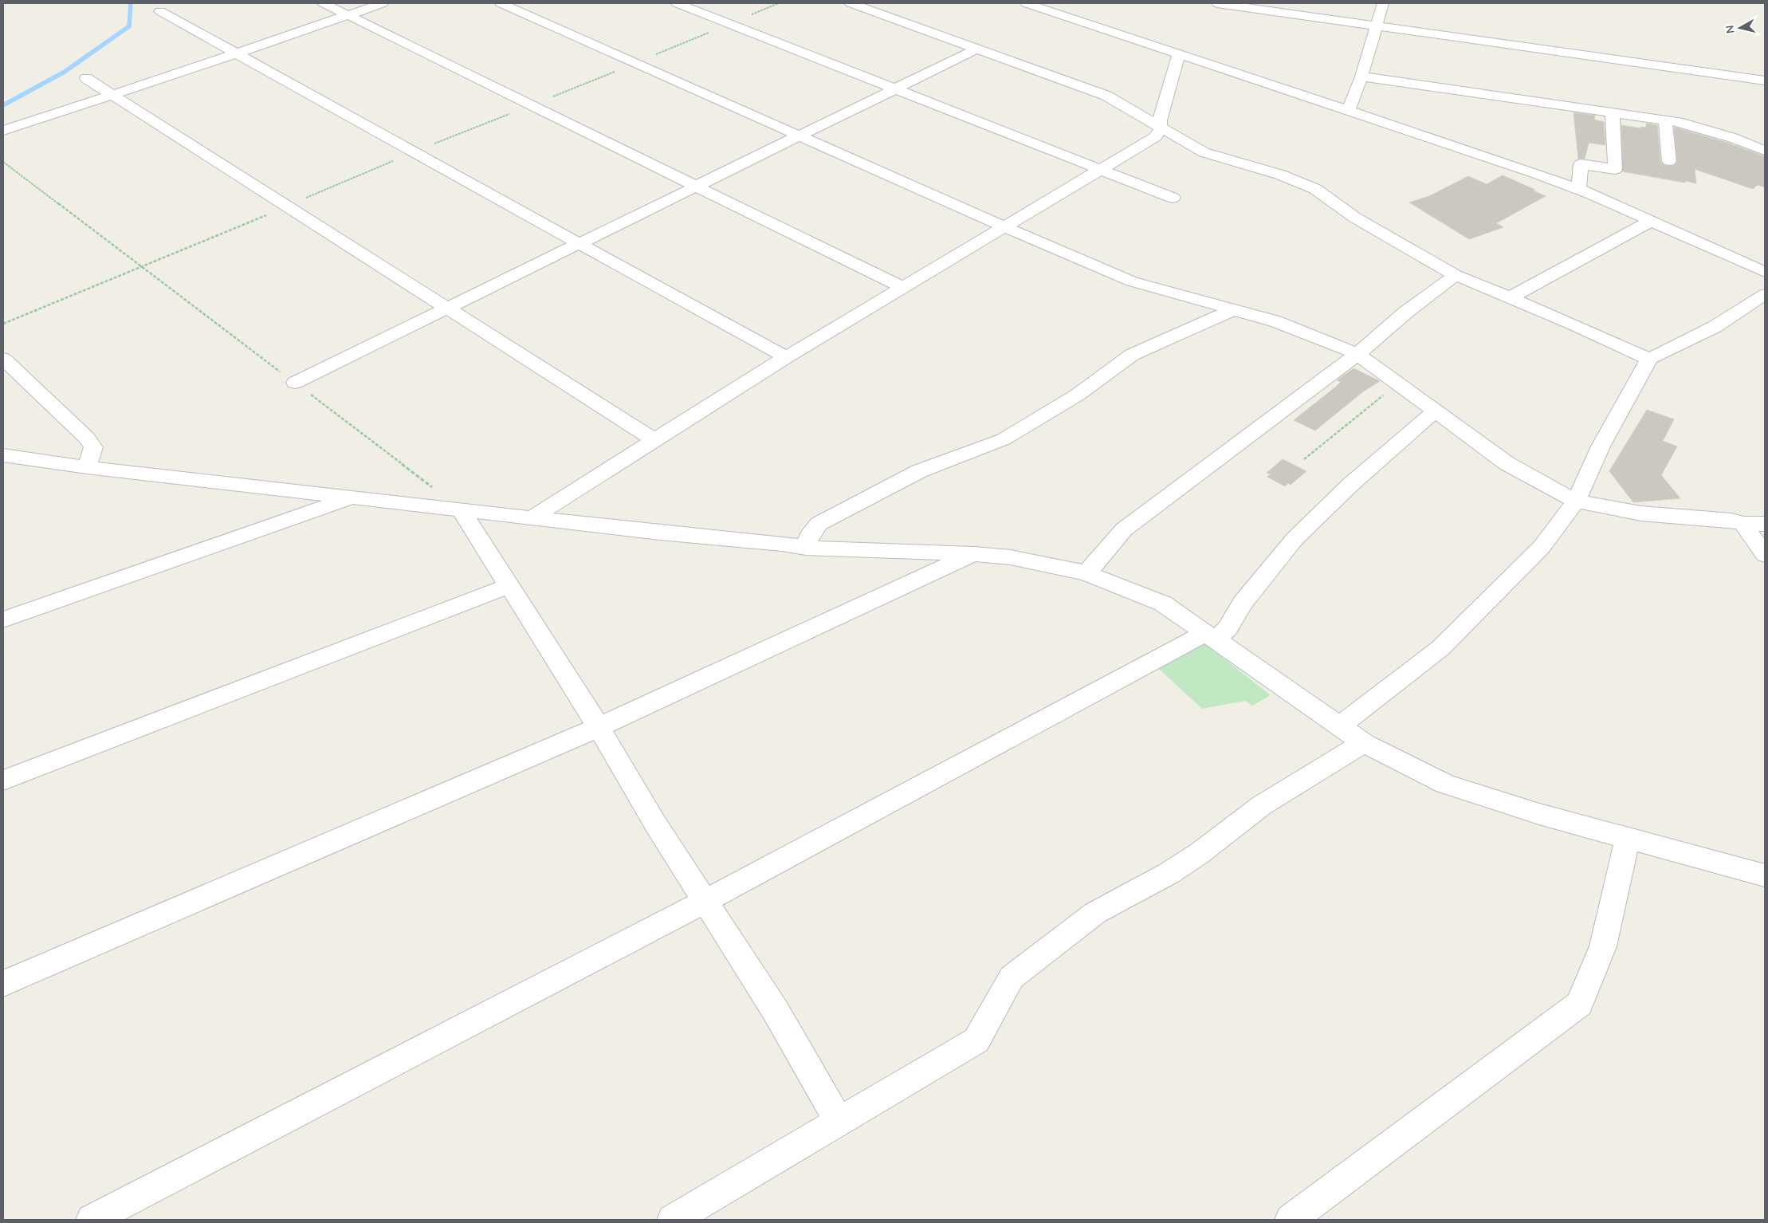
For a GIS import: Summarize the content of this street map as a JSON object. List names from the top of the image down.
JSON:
{
  "north": "left"
}
